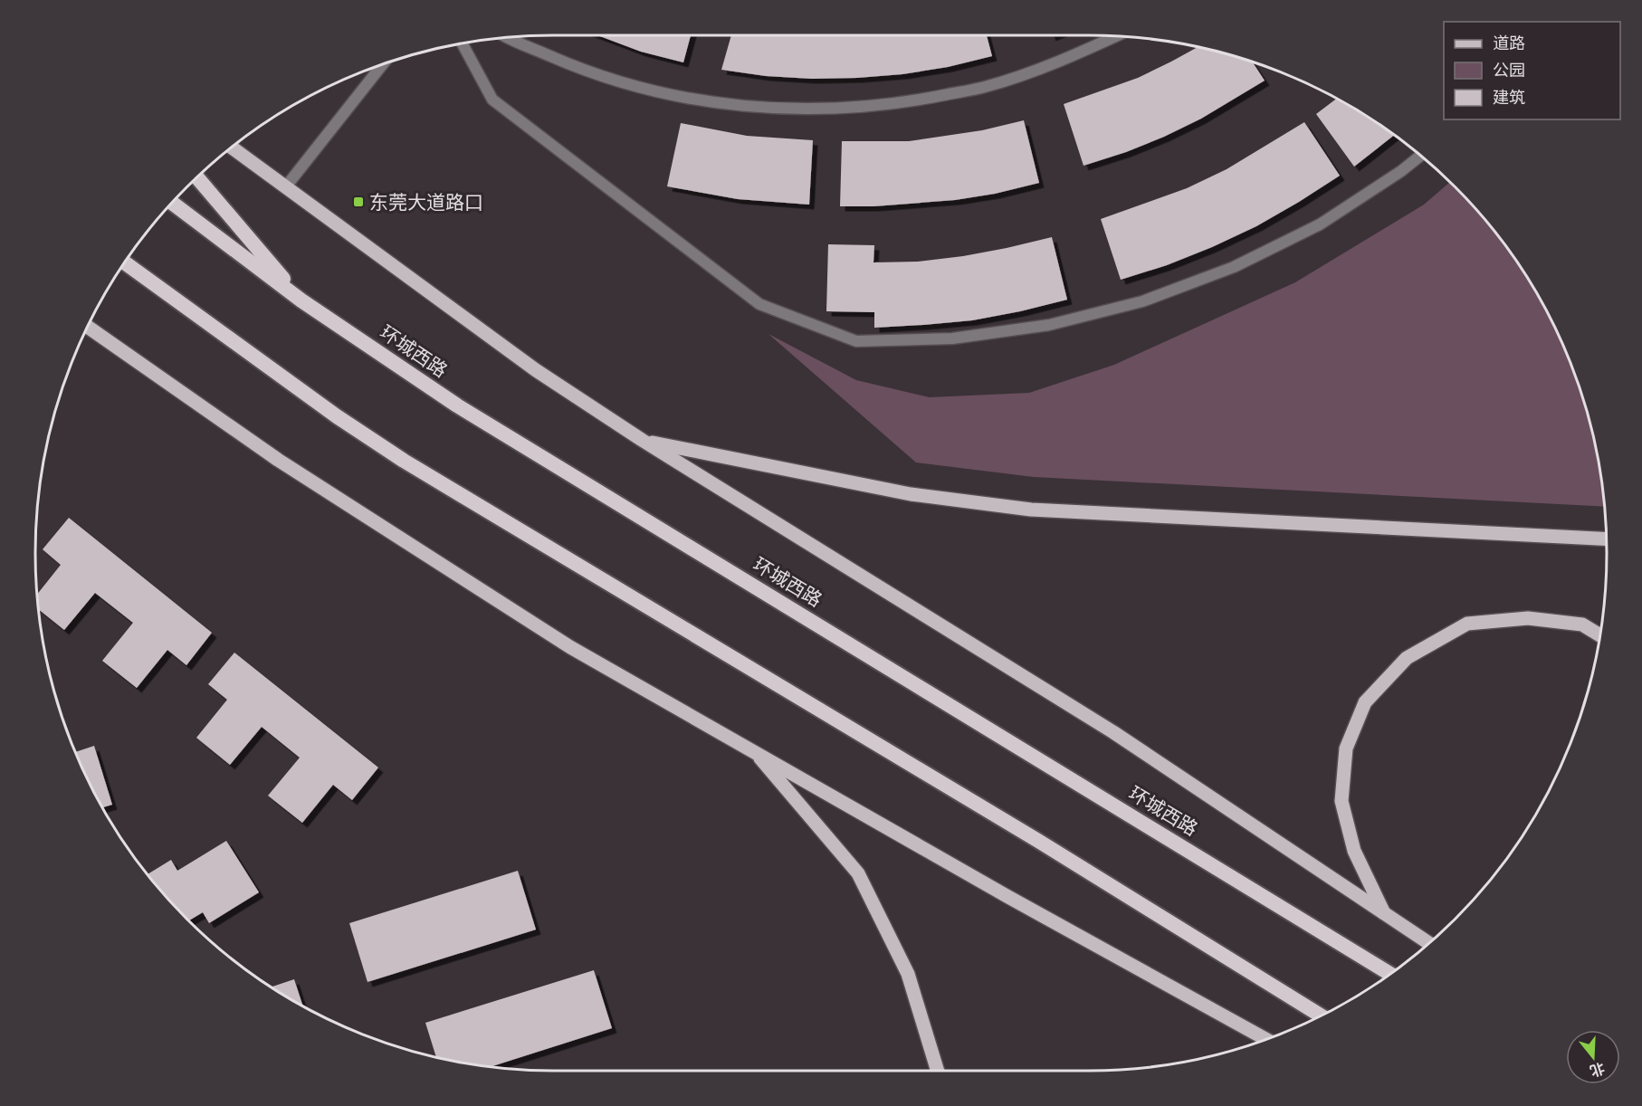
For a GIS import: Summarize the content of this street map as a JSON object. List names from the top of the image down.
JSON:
{
  "streets": {
    "highway": ["环城西路"]
  },
  "places": {
    "transit": ["东莞大道路口"]
  },
  "legend": ["道路", "公园", "建筑"],
  "north": "bottom"
}
